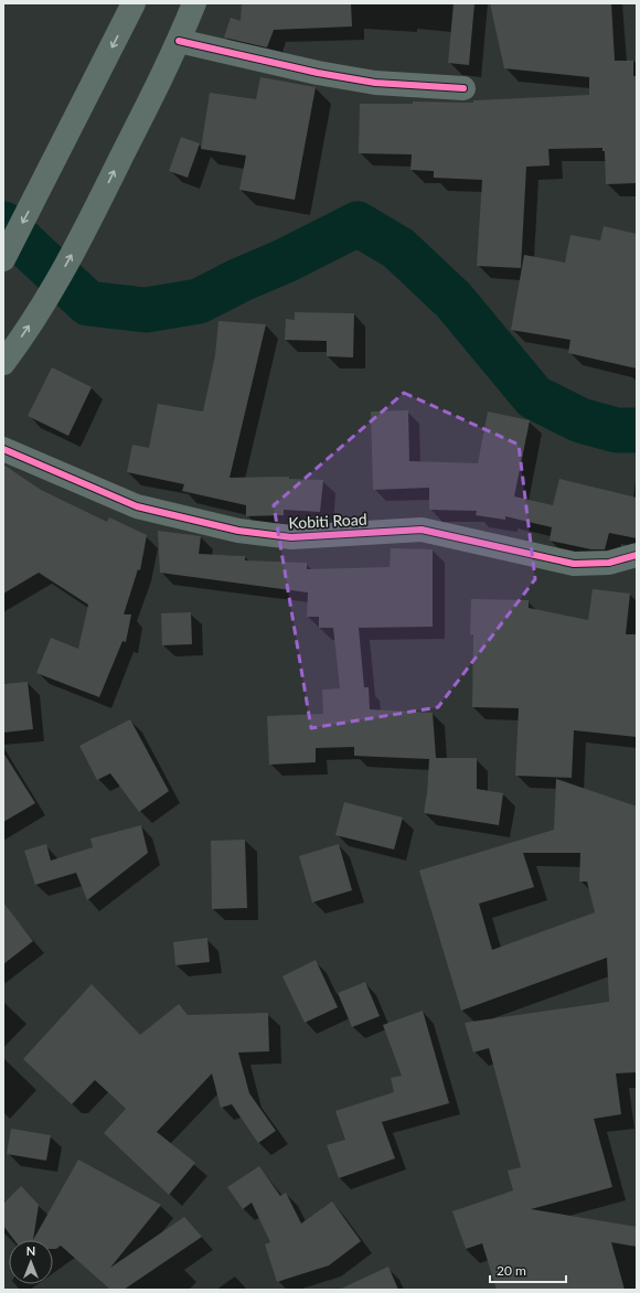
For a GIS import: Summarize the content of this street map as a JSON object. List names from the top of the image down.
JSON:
{
  "streets": {
    "street": ["Kobiti Road"]
  },
  "scale_bar": "20 m",
  "north": "top"
}
